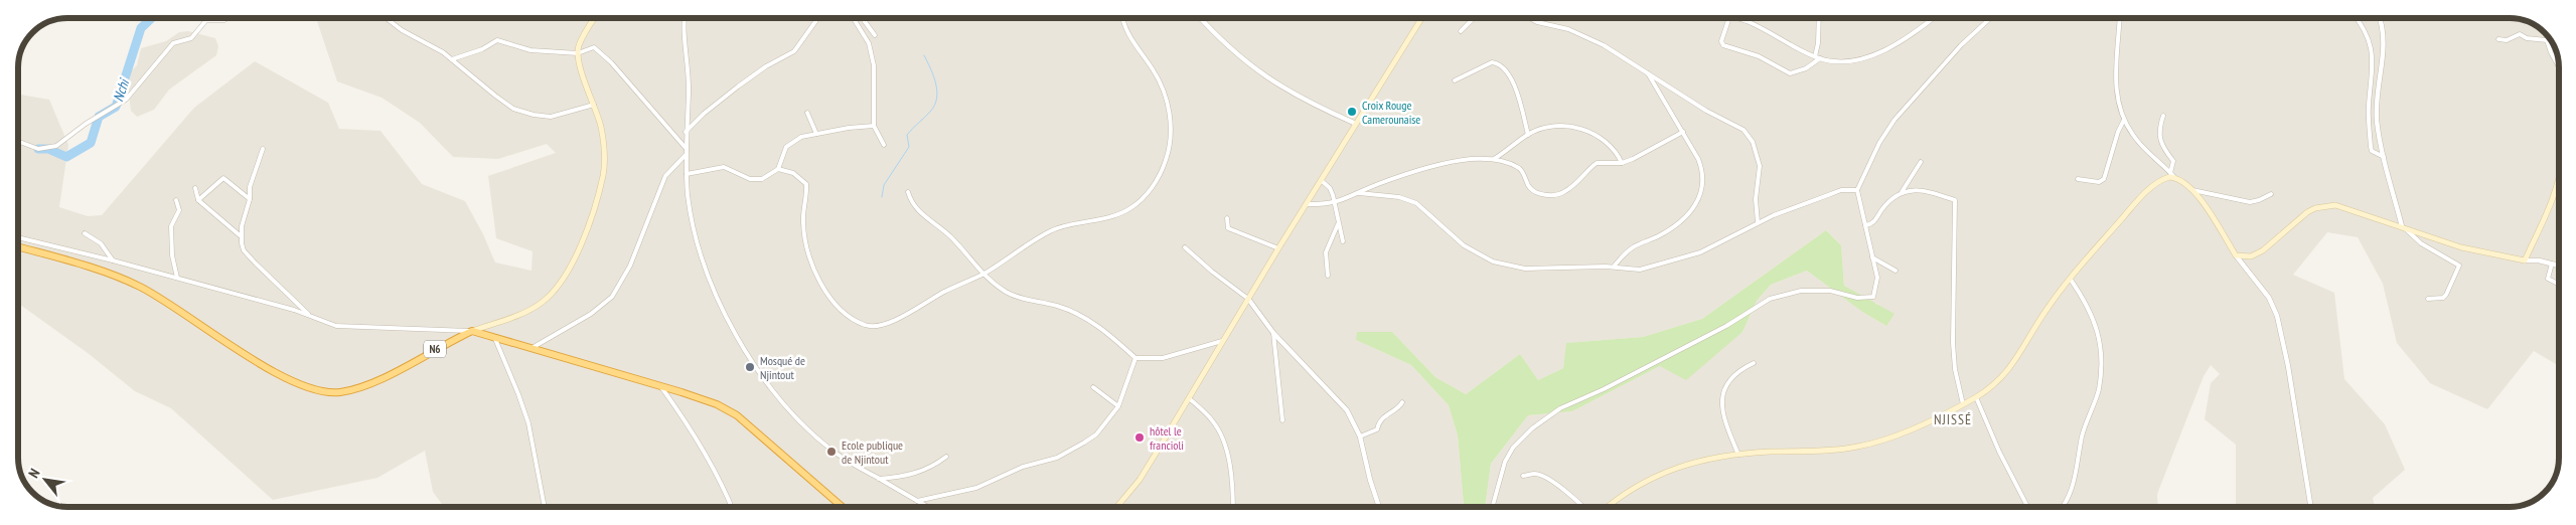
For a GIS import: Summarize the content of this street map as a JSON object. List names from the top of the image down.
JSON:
{
  "streets": {
    "highway": ["N6"]
  },
  "districts": ["NJISSÉ"],
  "water": ["Nchi"],
  "places": [
    "Croix Rouge Camerounaise",
    "Mosqué de Njintout",
    "hôtel le francioli",
    "Ecole publique de Njintout"
  ],
  "north": "top left"
}
